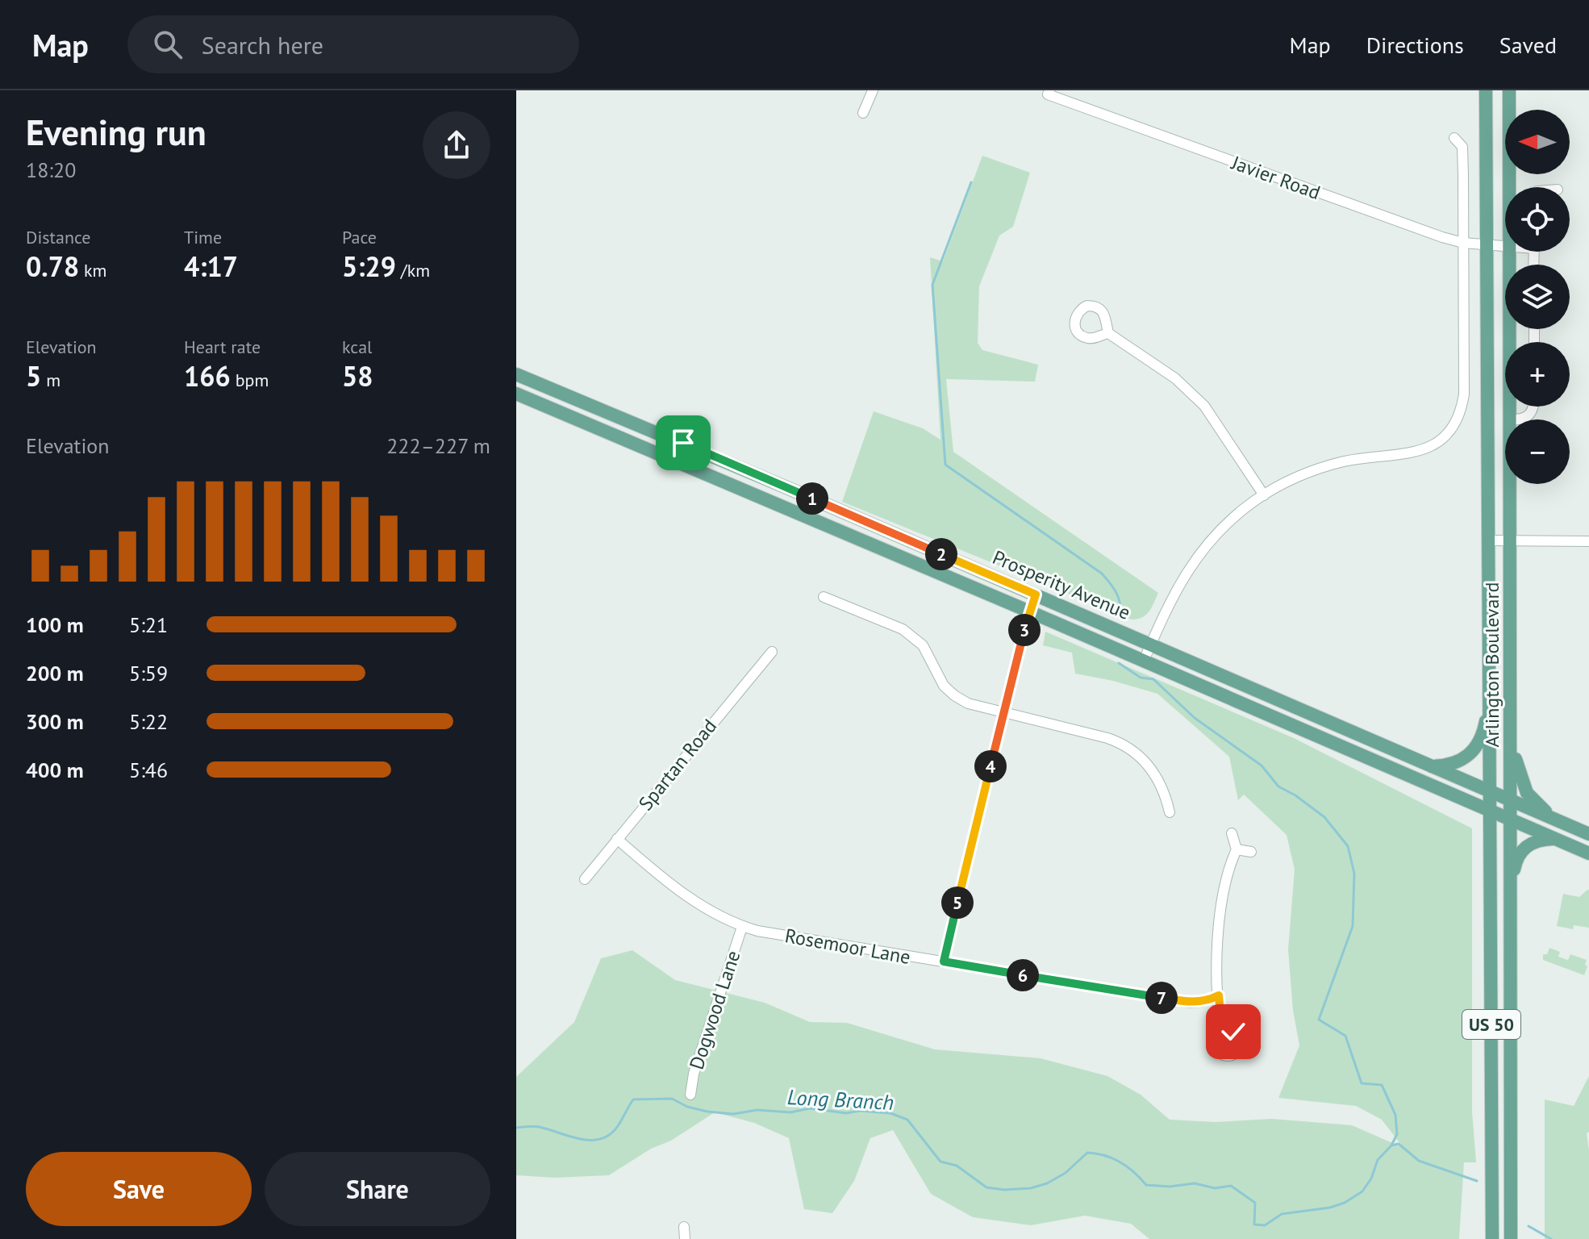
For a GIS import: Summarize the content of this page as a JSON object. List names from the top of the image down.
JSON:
{
  "streets": {
    "main road": ["Prosperity Avenue", "Arlington Boulevard", "US 50"],
    "street": [
      "Javier Road",
      "Spartan Road",
      "Rosemoor Lane",
      "Dogwood Lane"
    ]
  },
  "crossings": [
    ["Javier Road", "Arlington Boulevard"],
    ["Prosperity Avenue", "Arlington Boulevard"],
    ["Spartan Road", "Rosemoor Lane"],
    ["Rosemoor Lane", "Dogwood Lane"]
  ],
  "water": ["Long Branch"],
  "north": "left",
  "page": {
    "header": "Map",
    "search": "Search here",
    "nav": ["Map", "Directions", "Saved"],
    "heading": ["Evening run", "18:20"],
    "map_buttons": ["+", "−"],
    "stats": [
      ["Distance", "0.78 km"],
      ["Time", "4:17"],
      ["Pace", "5:29 /km"],
      ["Elevation", "5 m"],
      ["Heart rate", "166 bpm"],
      ["kcal", "58"]
    ],
    "chart": ["Elevation", "222–227 m"],
    "pins": [
      "1",
      "2",
      "3",
      "4",
      "5",
      "6",
      "7"
    ],
    "list": [
      {
        "name": "100 m",
        "note": "5:21"
      },
      {
        "name": "200 m",
        "note": "5:59"
      },
      {
        "name": "300 m",
        "note": "5:22"
      },
      {
        "name": "400 m",
        "note": "5:46"
      }
    ],
    "buttons": ["Save", "Share"]
  }
}
